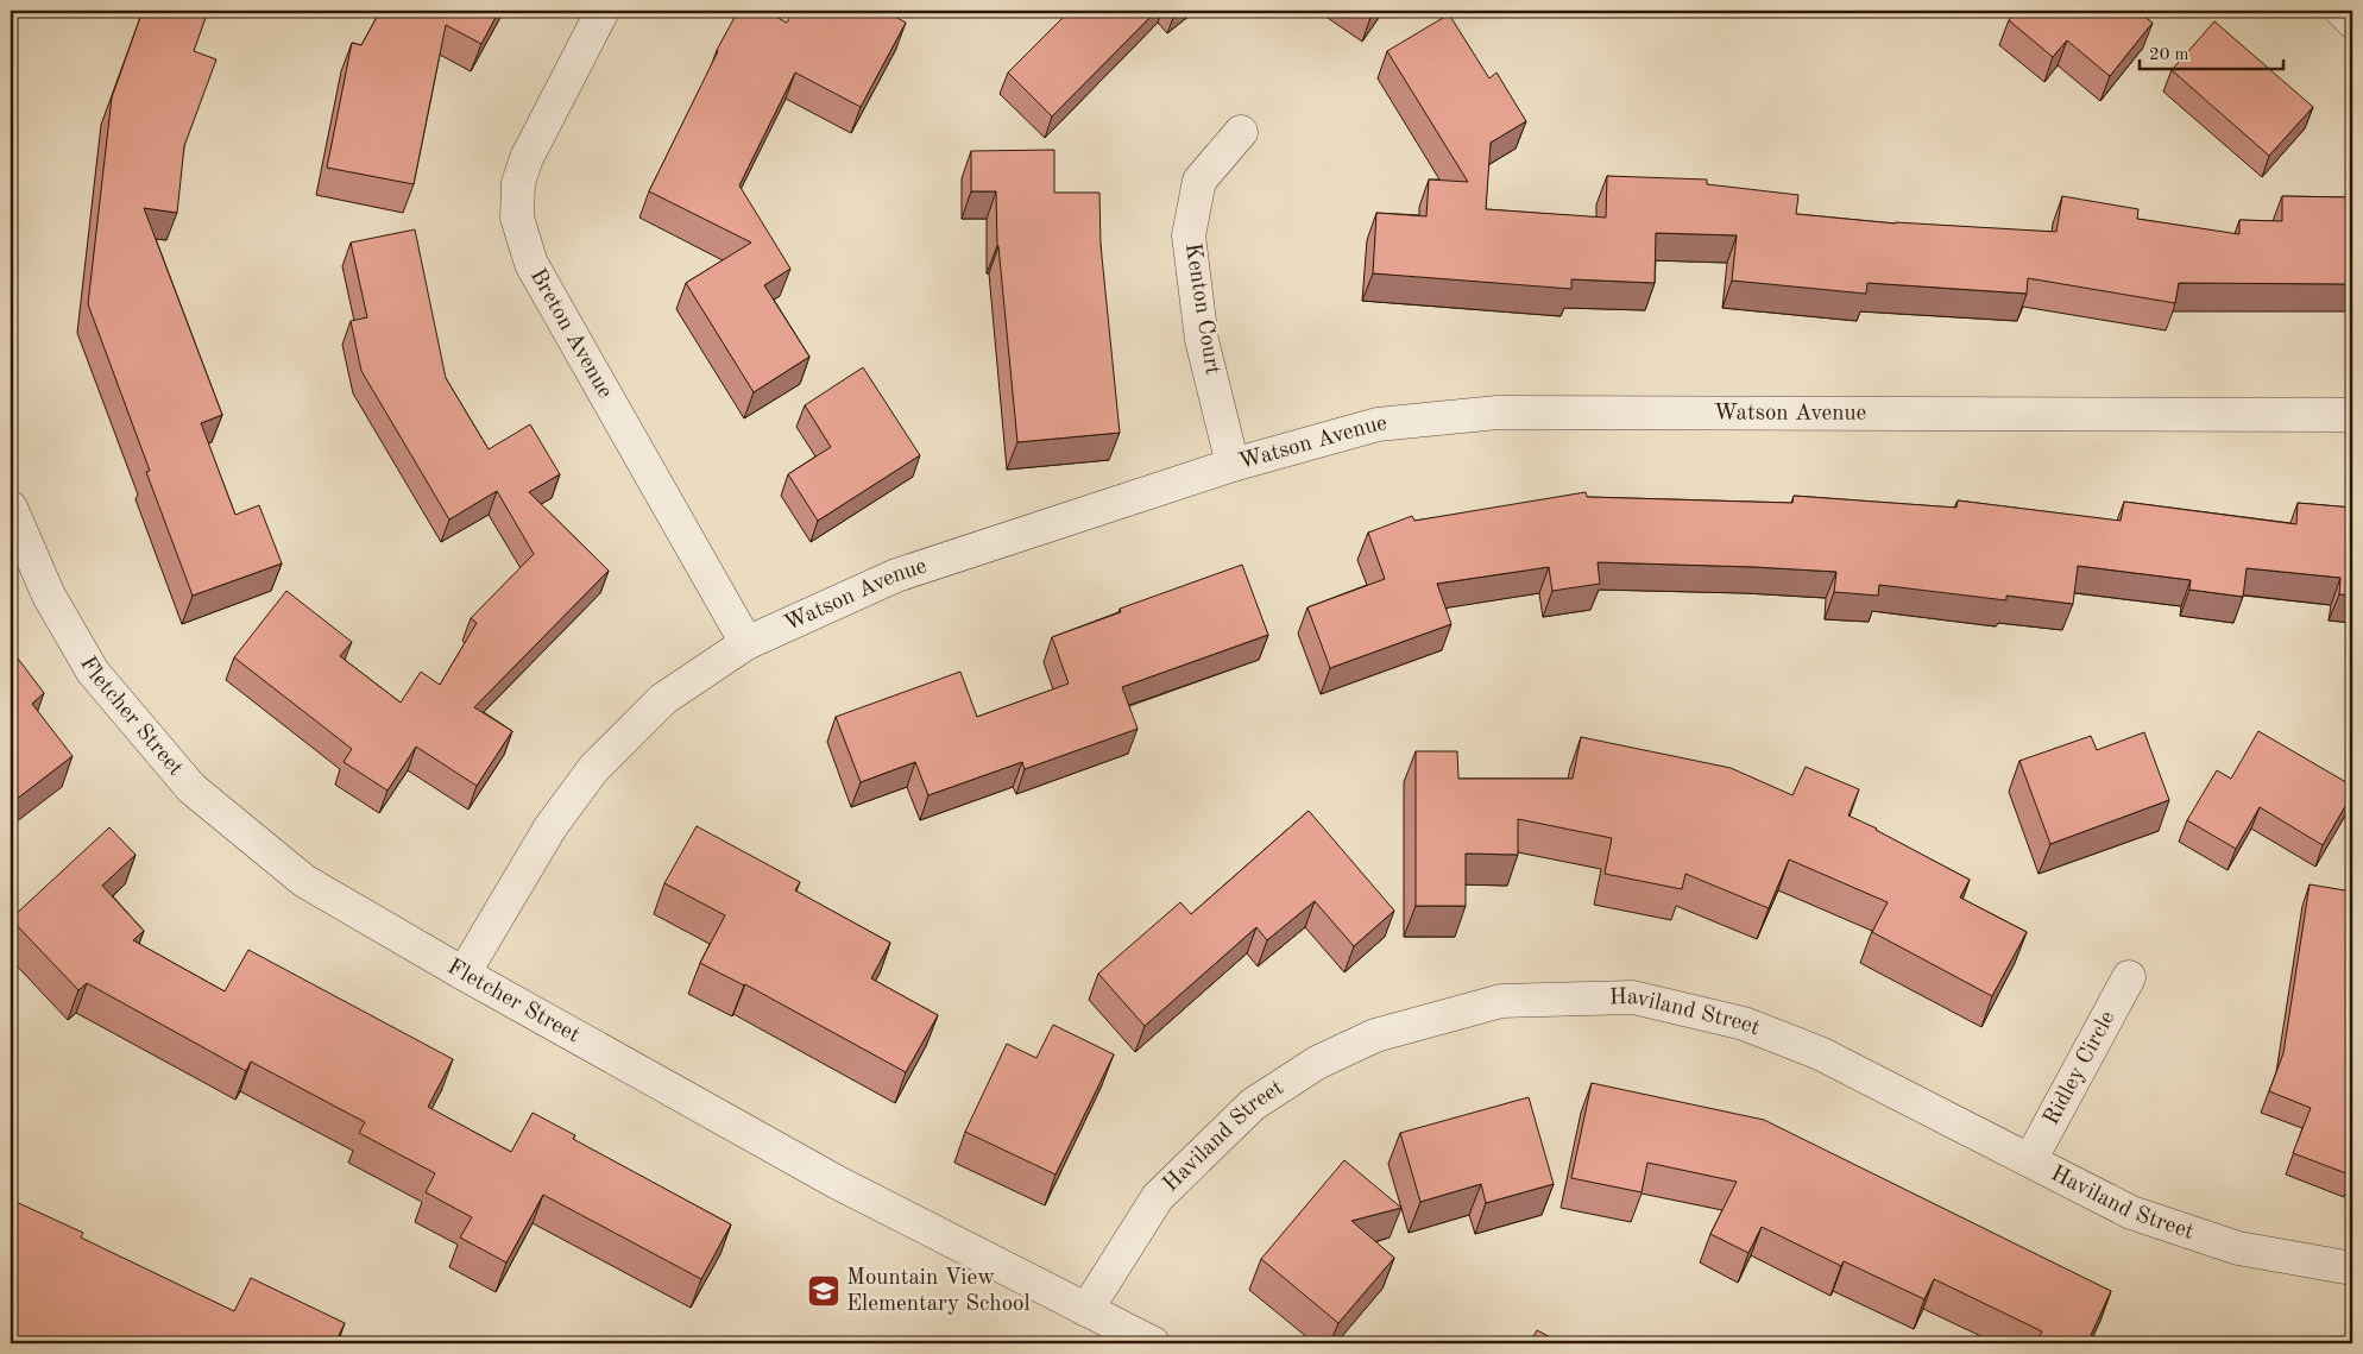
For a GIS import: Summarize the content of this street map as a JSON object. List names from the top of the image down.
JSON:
{
  "streets": {
    "street": [
      "Kenton Court",
      "Breton Avenue",
      "Watson Avenue",
      "Fletcher Street",
      "Haviland Street",
      "Ridley Circle"
    ]
  },
  "crossings": [
    ["Kenton Court", "Watson Avenue"],
    ["Breton Avenue", "Watson Avenue"],
    ["Watson Avenue", "Fletcher Street"],
    ["Fletcher Street", "Haviland Street"],
    ["Haviland Street", "Ridley Circle"]
  ],
  "places": {
    "school or university": ["Mountain View Elementary School"]
  },
  "scale_bar": "20 m"
}
